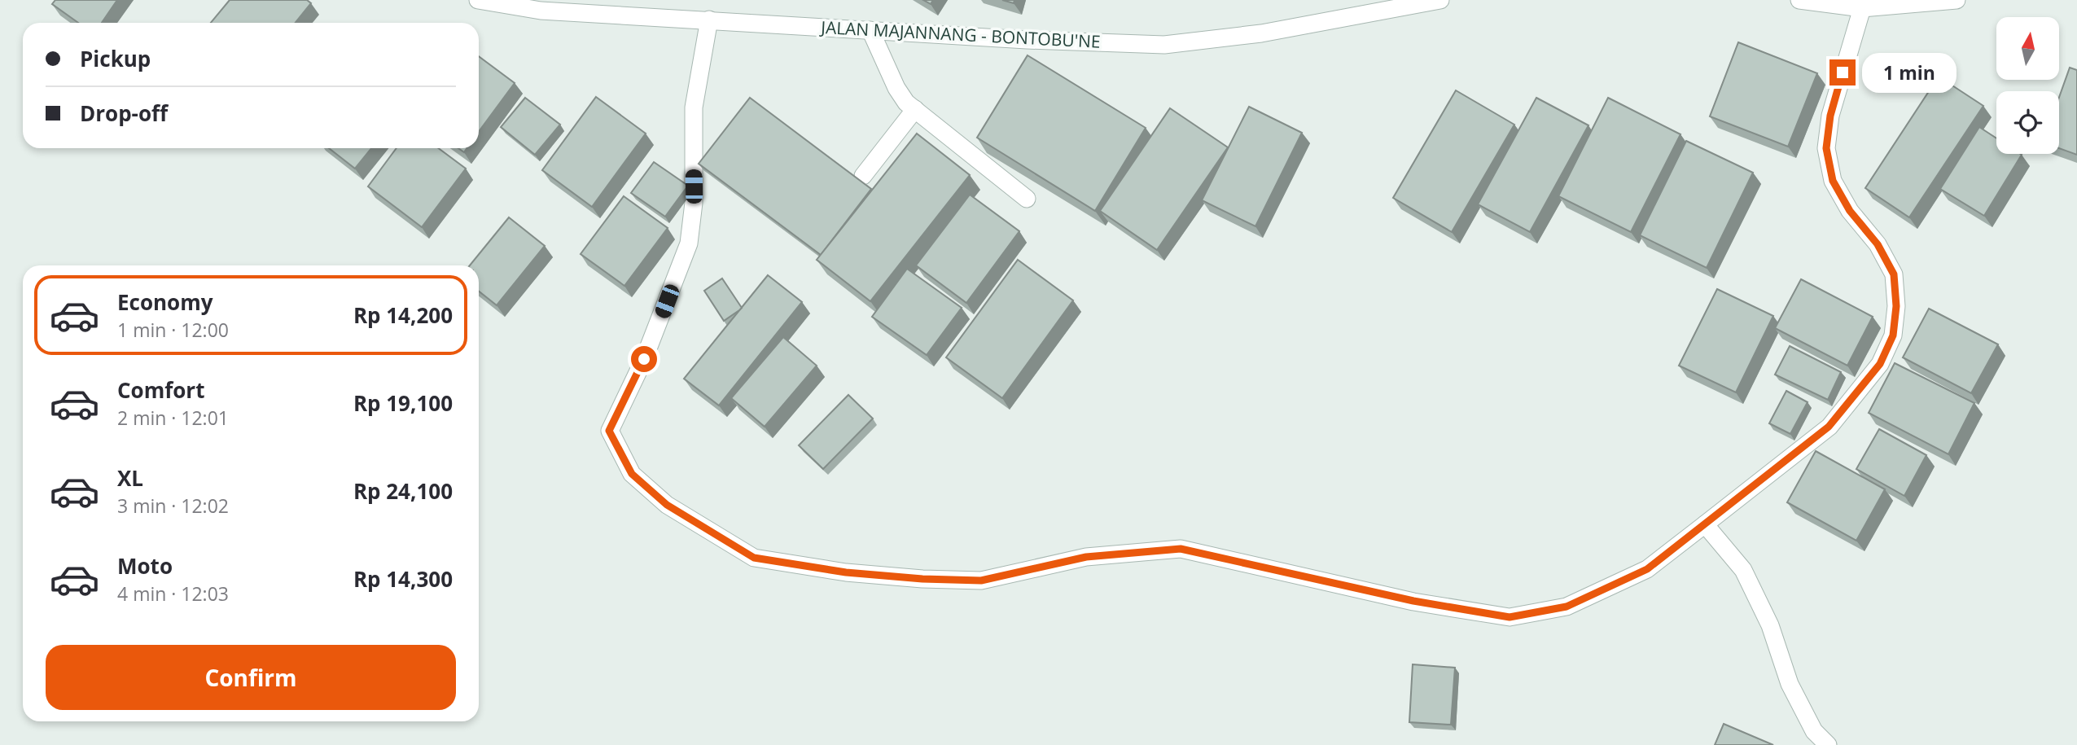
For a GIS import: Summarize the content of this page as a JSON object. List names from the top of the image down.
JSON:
{
  "streets": {
    "street": ["JALAN MAJANNANG - BONTOBU'NE"]
  },
  "north": "top",
  "page": {
    "banner": ["Pickup", "Drop-off"],
    "bubble": "1 min",
    "list": [
      {
        "name": "Economy",
        "note": "1 min · 12:00",
        "value": "Rp 14,200"
      },
      {
        "name": "Comfort",
        "note": "2 min · 12:01",
        "value": "Rp 19,100"
      },
      {
        "name": "XL",
        "note": "3 min · 12:02",
        "value": "Rp 24,100"
      },
      {
        "name": "Moto",
        "note": "4 min · 12:03",
        "value": "Rp 14,300"
      }
    ],
    "buttons": "Confirm"
  }
}
